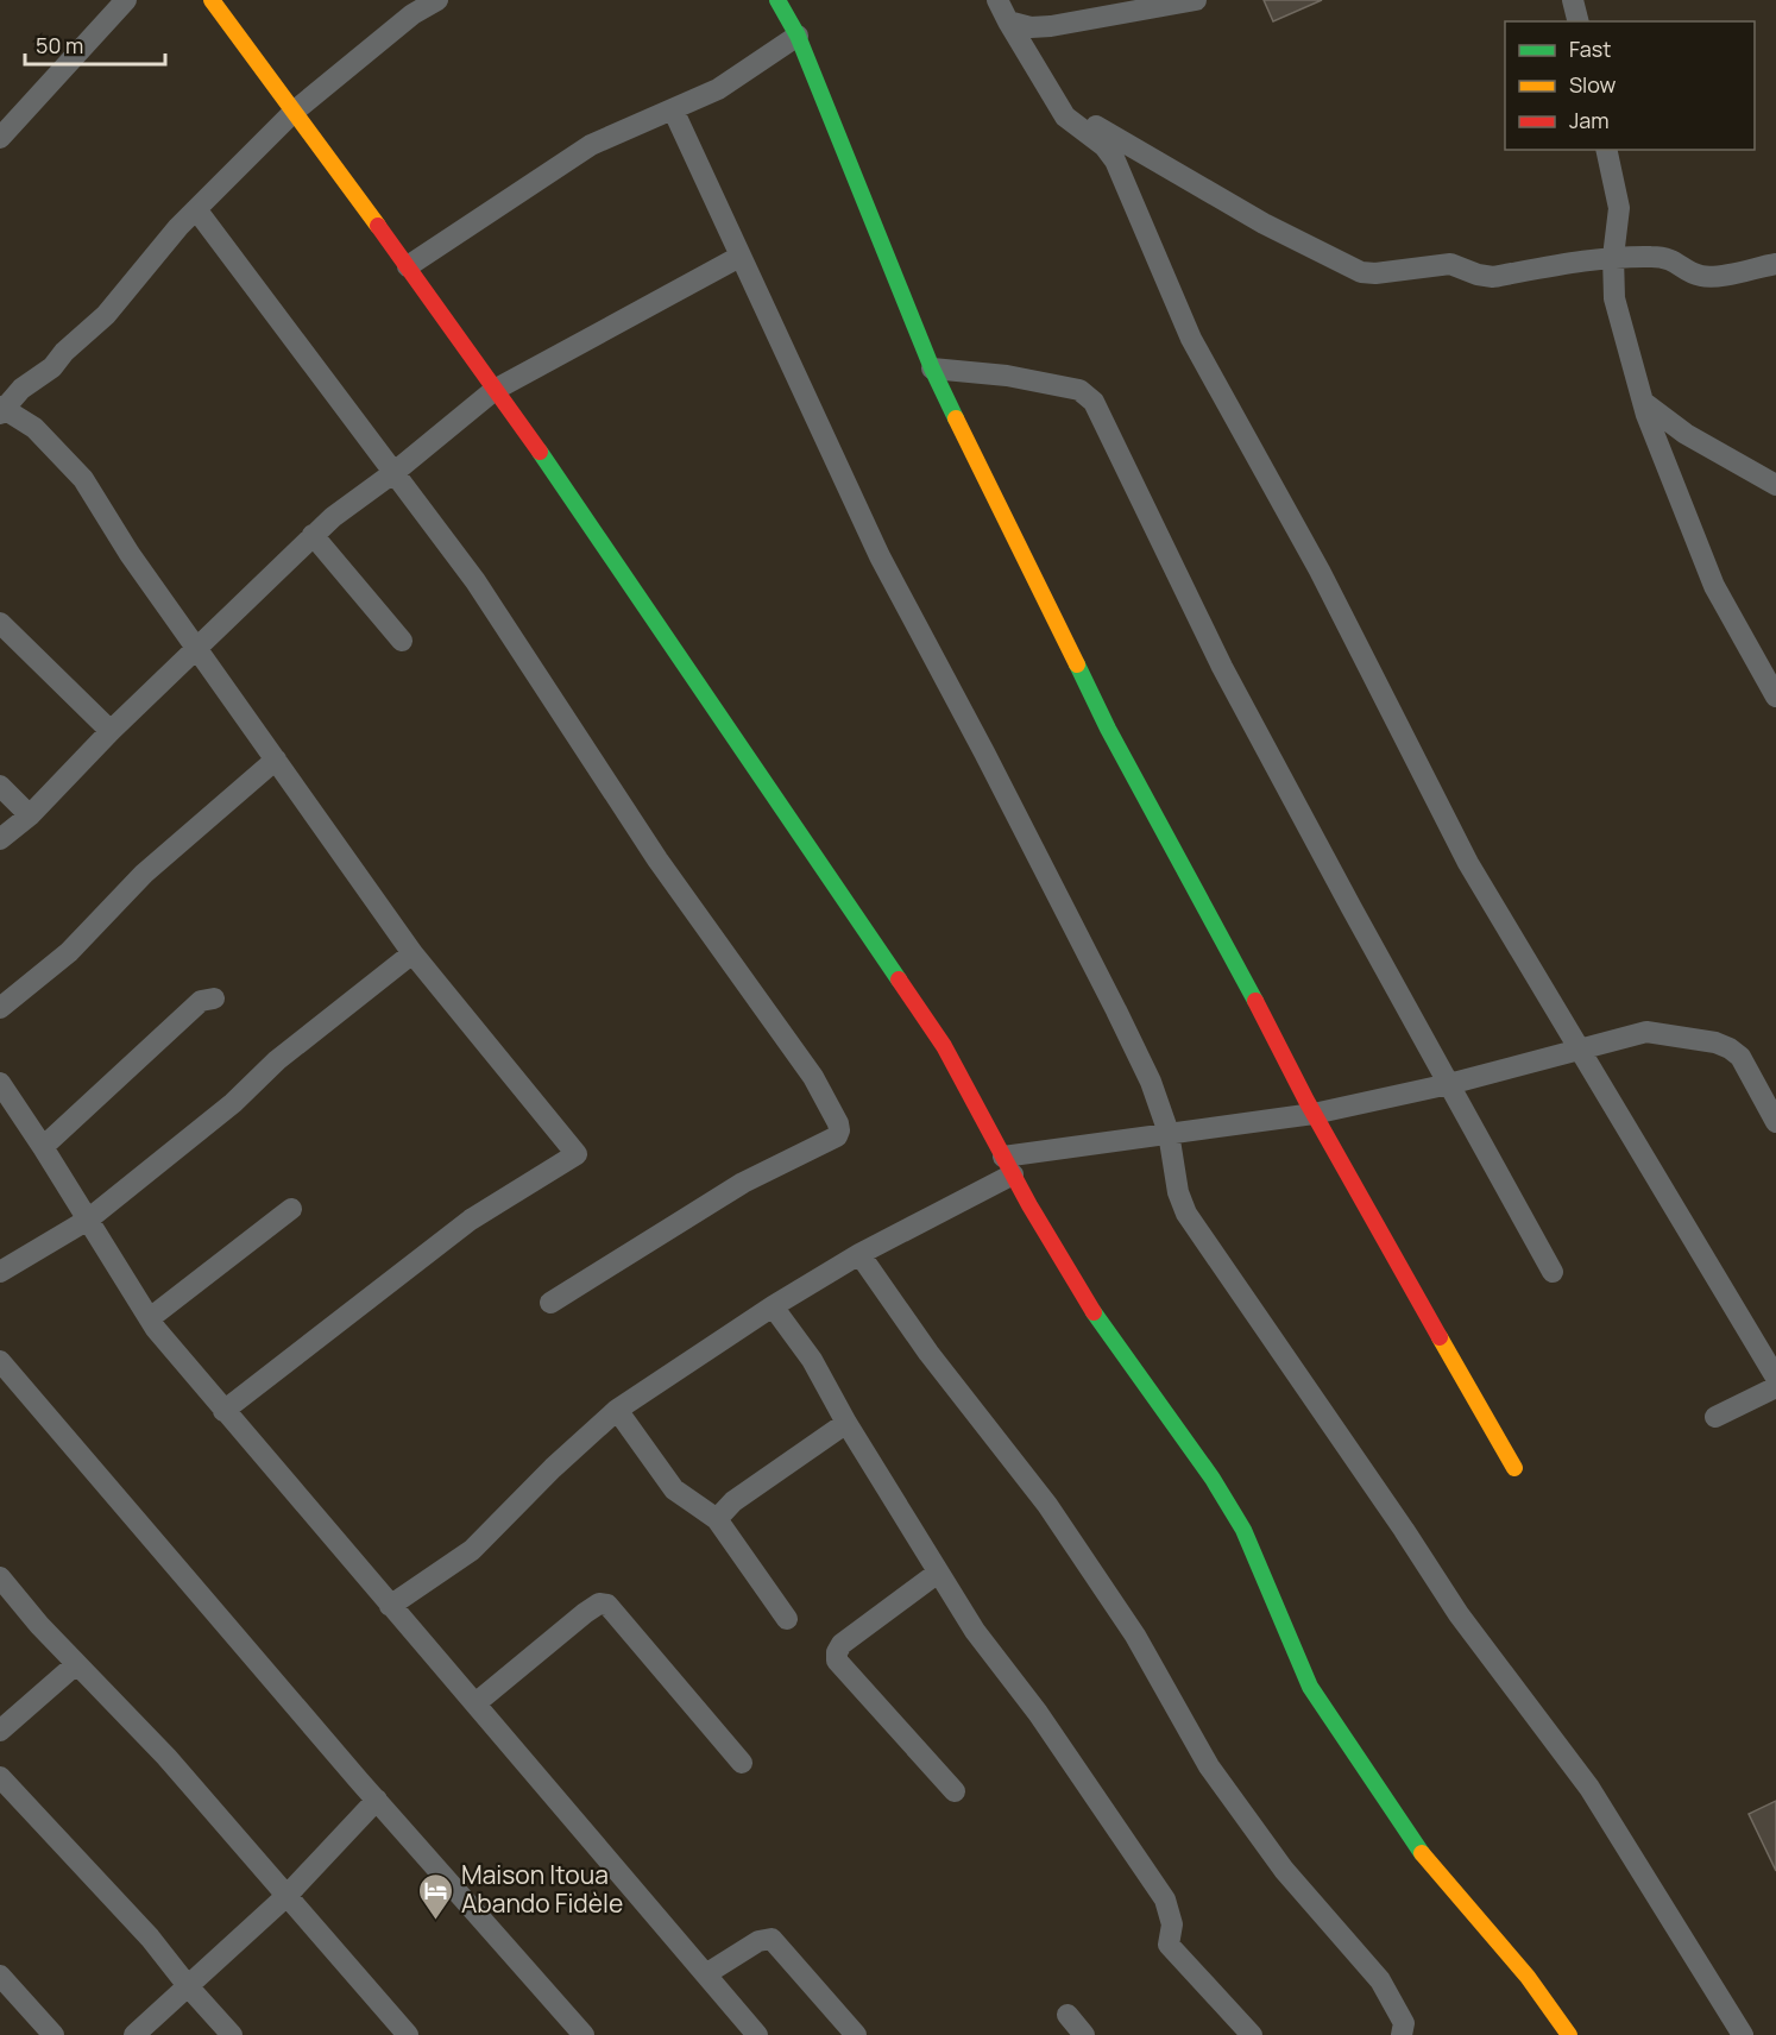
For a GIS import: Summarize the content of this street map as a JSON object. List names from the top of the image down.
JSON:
{
  "places": {
    "hotel": ["Maison Itoua Abando Fidèle"]
  },
  "legend": ["Fast", "Slow", "Jam"],
  "scale_bar": "50 m"
}
